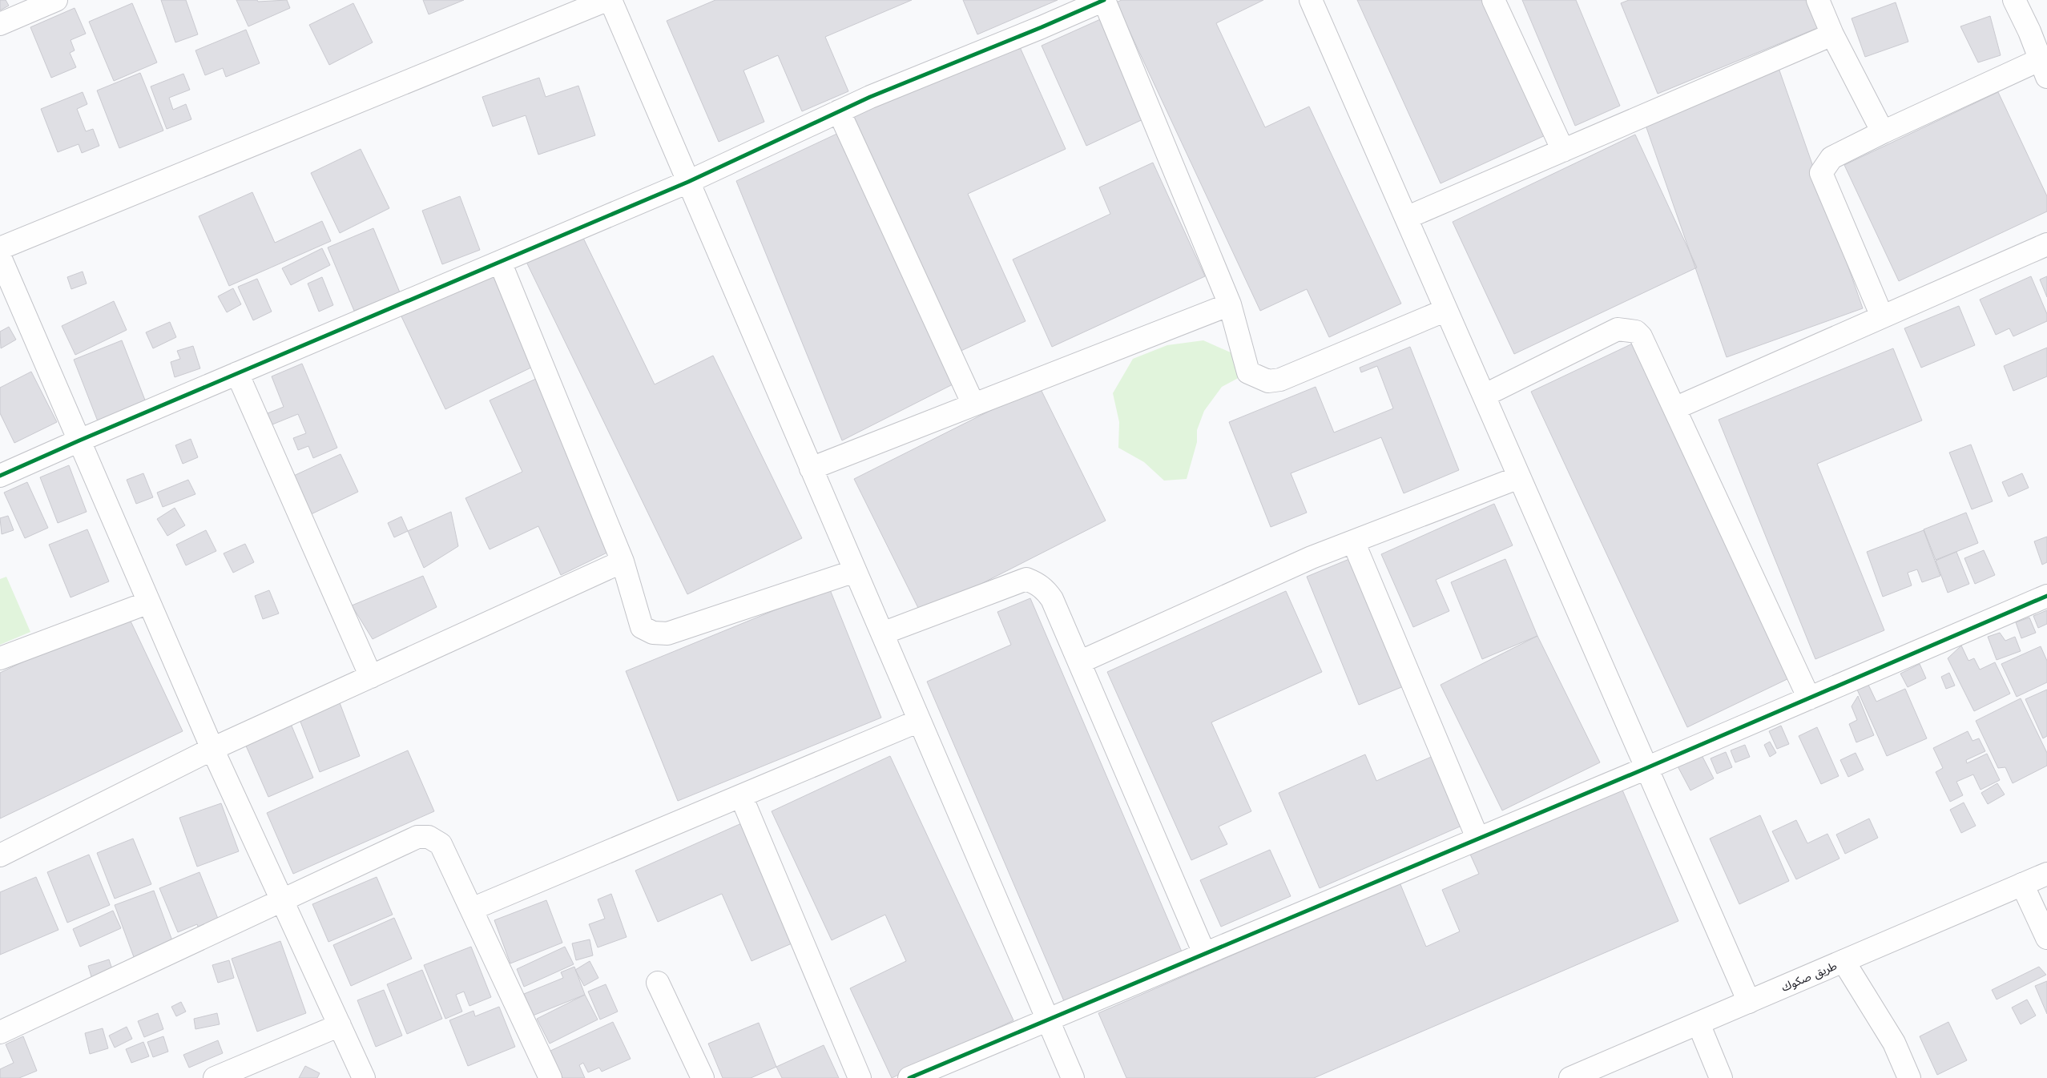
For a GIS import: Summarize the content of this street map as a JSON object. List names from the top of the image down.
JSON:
{
  "streets": {
    "street": ["طريق صكوك"]
  }
}
